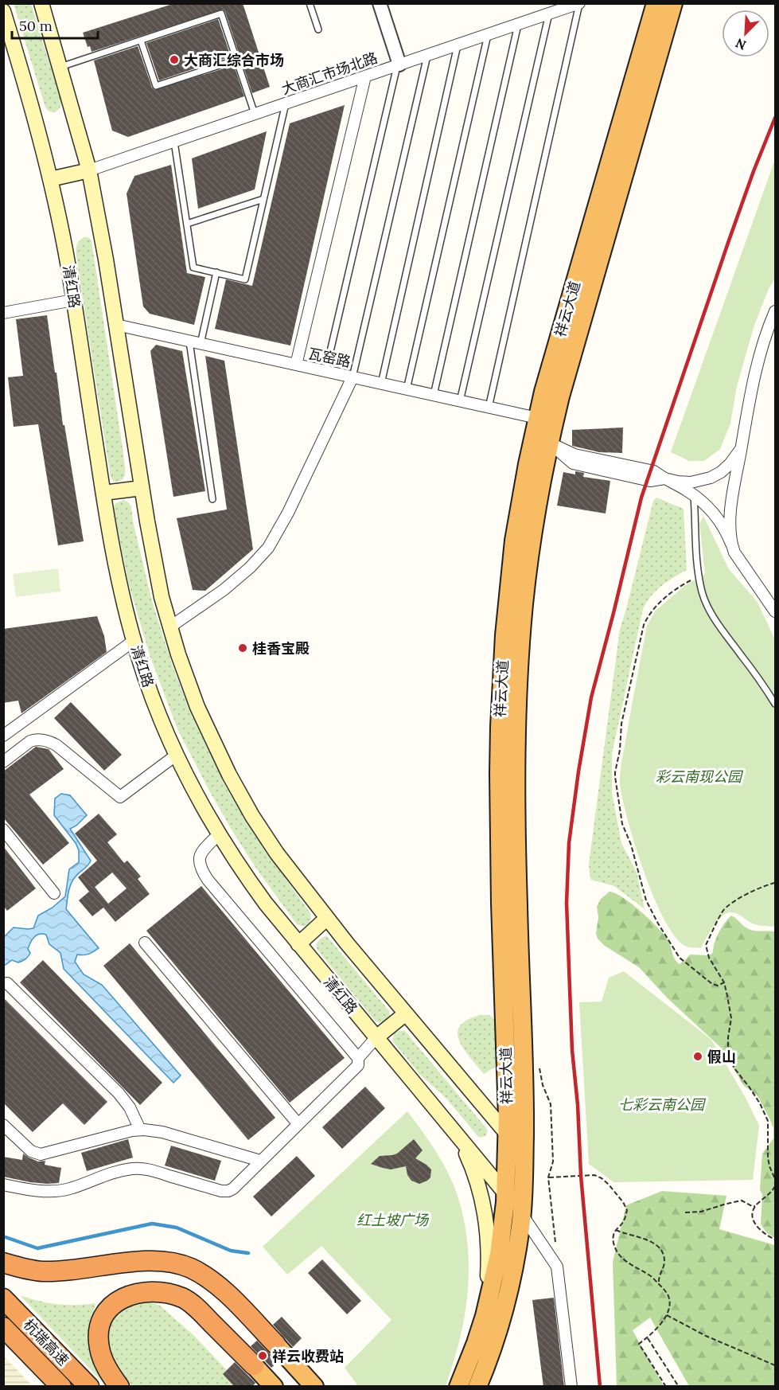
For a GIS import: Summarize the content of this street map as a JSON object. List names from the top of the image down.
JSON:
{
  "streets": {
    "highway": ["祥云大道", "杭瑞高速"],
    "main road": ["清红路"],
    "street": ["大商汇市场北路", "瓦窑路"]
  },
  "crossings": [
    ["清红路", "祥云大道"],
    ["祥云大道", "瓦窑路"]
  ],
  "parks": ["彩云南现公园", "七彩云南公园", "红土坡广场"],
  "places": [
    "大商汇综合市场",
    "桂香宝殿",
    "假山",
    "祥云收费站"
  ],
  "scale_bar": "50 m",
  "north": "bottom left"
}
